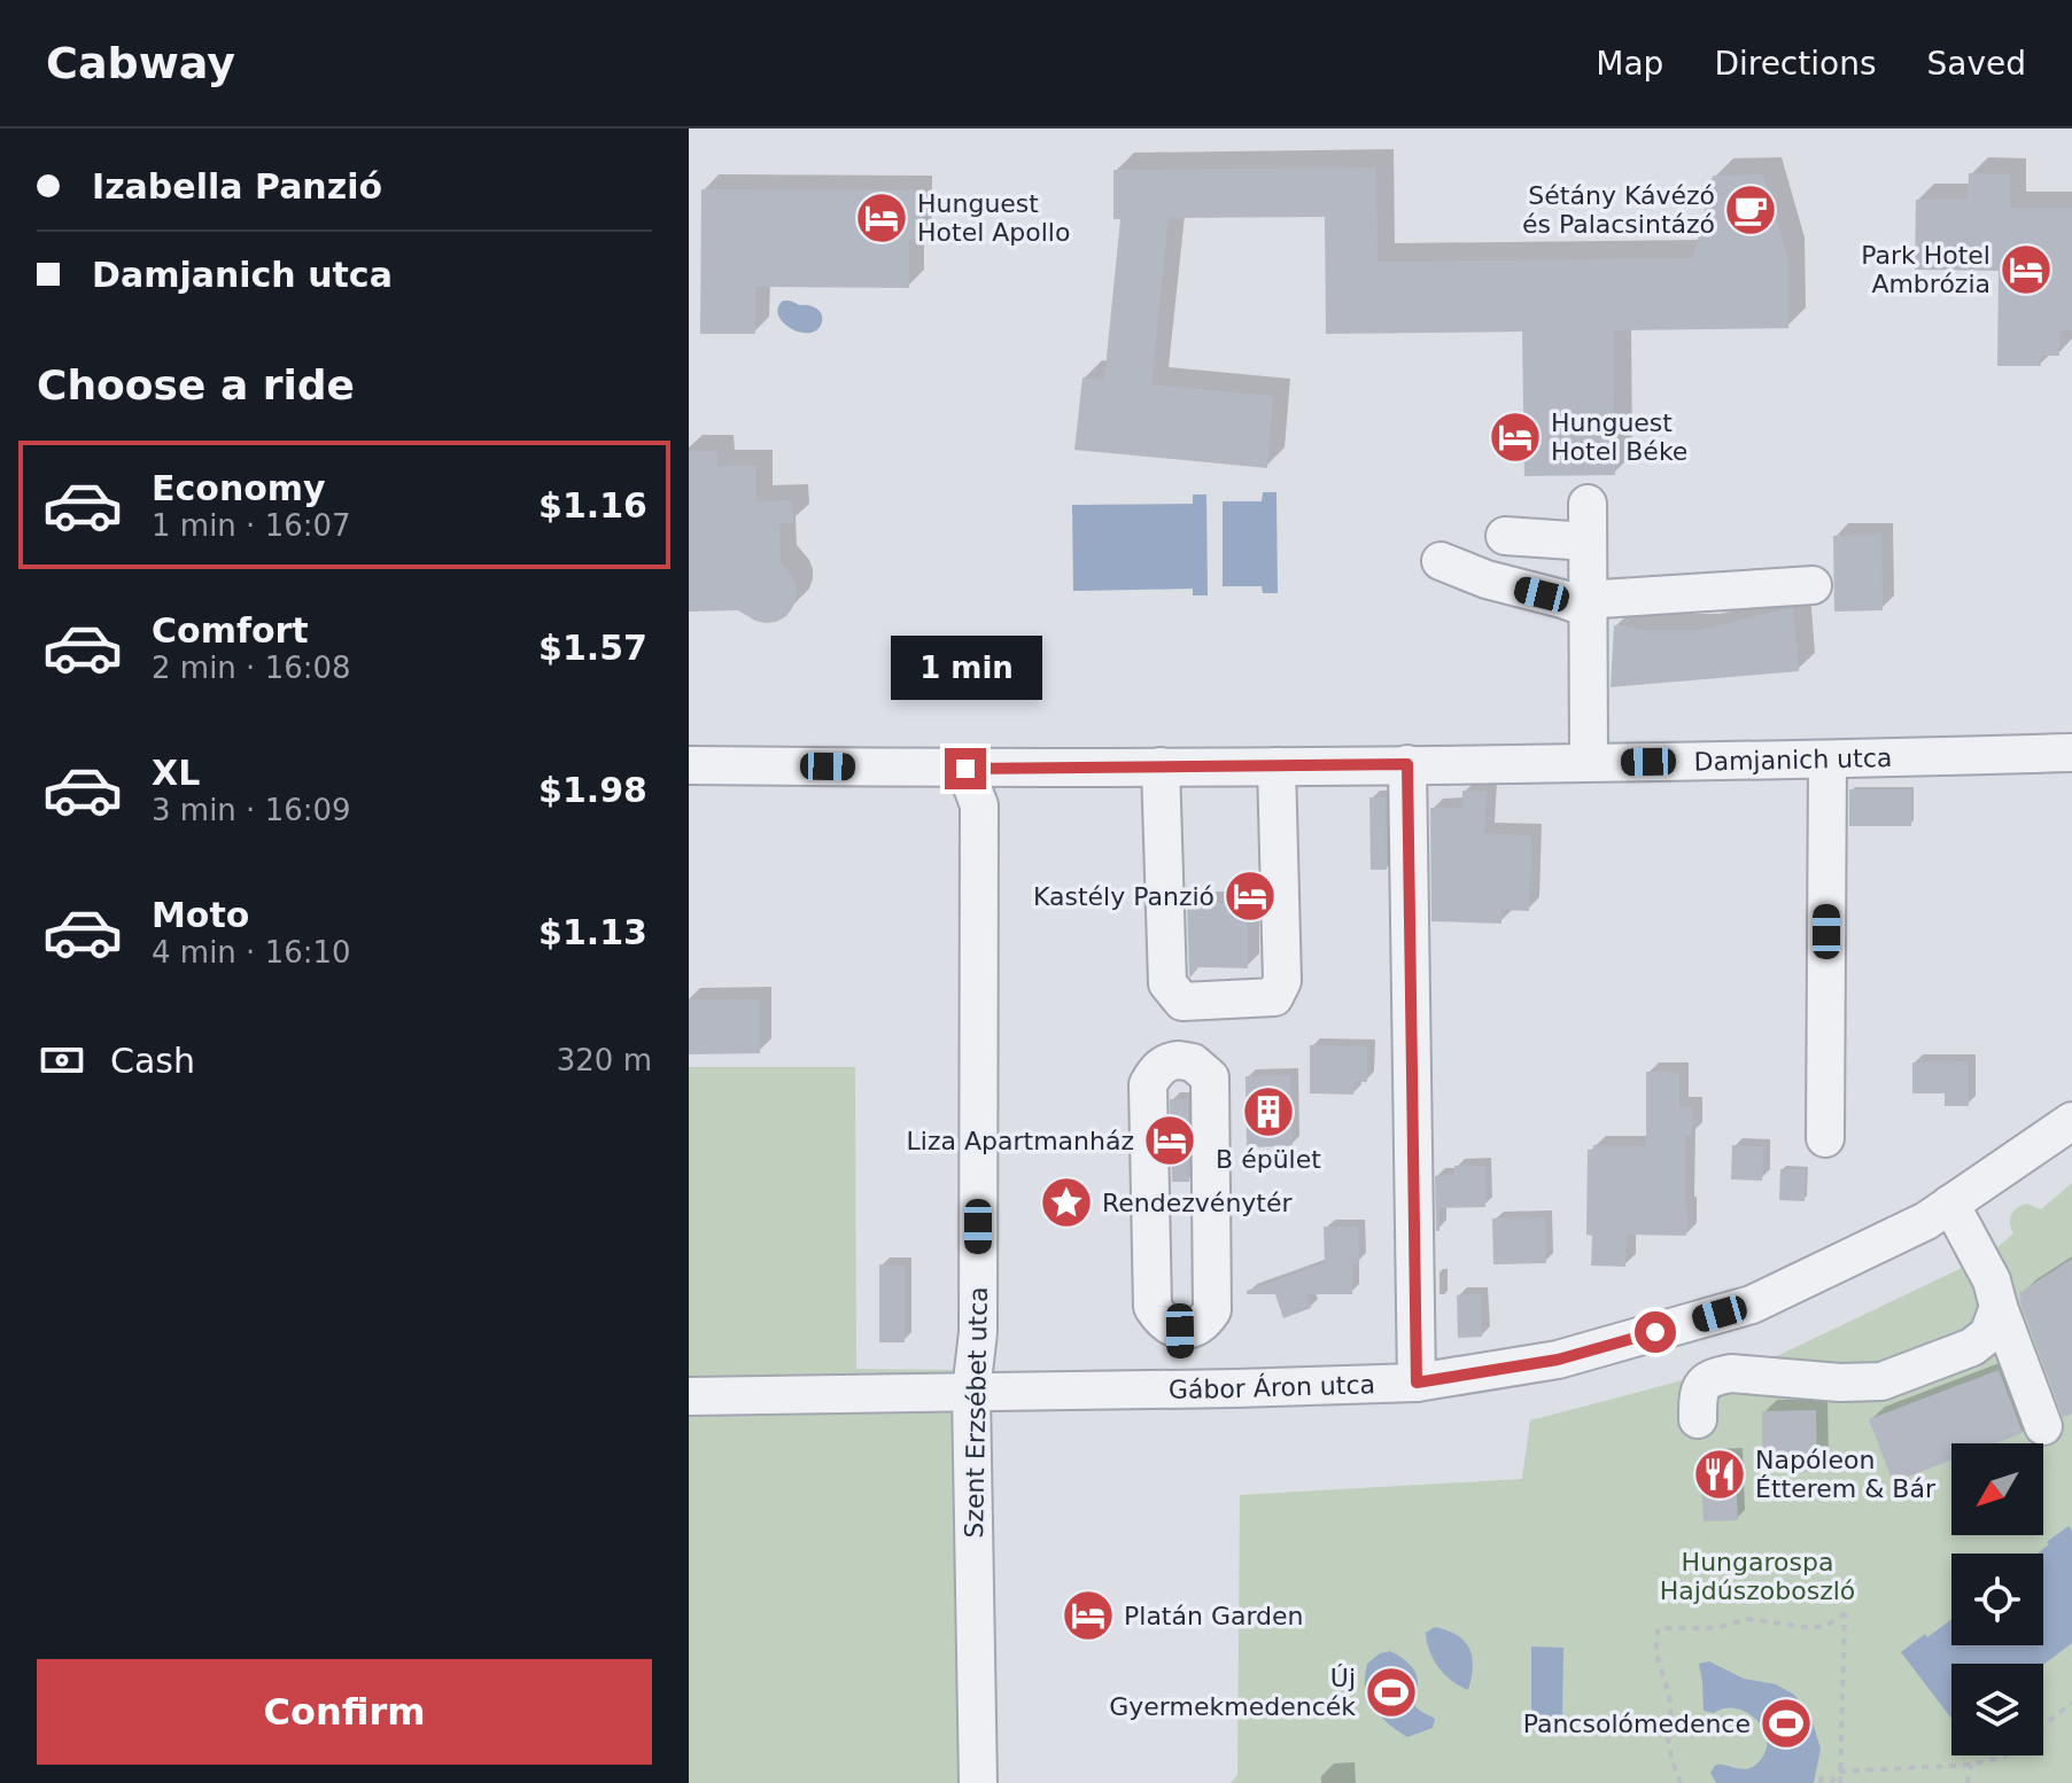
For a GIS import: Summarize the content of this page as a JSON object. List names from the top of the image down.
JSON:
{
  "streets": {
    "street": ["Damjanich utca", "Gábor Áron utca", "Szent Erzsébet utca"]
  },
  "crossings": [
    ["Damjanich utca", "Szent Erzsébet utca"],
    ["Gábor Áron utca", "Szent Erzsébet utca"]
  ],
  "parks": ["Hungarospa Hajdúszoboszló"],
  "places": {
    "cafe": ["Sétány Kávézó és Palacsintázó"],
    "hotel": [
      "Hunguest Hotel Apollo",
      "Park Hotel Ambrózia",
      "Hunguest Hotel Béke",
      "Kastély Panzió",
      "Liza Apartmanház",
      "Platán Garden"
    ],
    "building": ["B épület"],
    "place": ["Rendezvénytér"],
    "restaurant": ["Napóleon Étterem & Bár"],
    "sports": ["Új Gyermekmedencék", "Pancsolómedence"]
  },
  "north": "bottom left",
  "page": {
    "header": "Cabway",
    "nav": ["Map", "Directions", "Saved"],
    "banner": ["Izabella Panzió", "Damjanich utca"],
    "heading": "Choose a ride",
    "list": [
      {
        "name": "Economy",
        "note": "1 min · 16:07",
        "value": "$1.16"
      },
      {
        "name": "Comfort",
        "note": "2 min · 16:08",
        "value": "$1.57"
      },
      {
        "name": "XL",
        "note": "3 min · 16:09",
        "value": "$1.98"
      },
      {
        "name": "Moto",
        "note": "4 min · 16:10",
        "value": "$1.13"
      }
    ],
    "bubble": "1 min",
    "pay": ["Cash", "320 m"],
    "buttons": "Confirm"
  }
}
